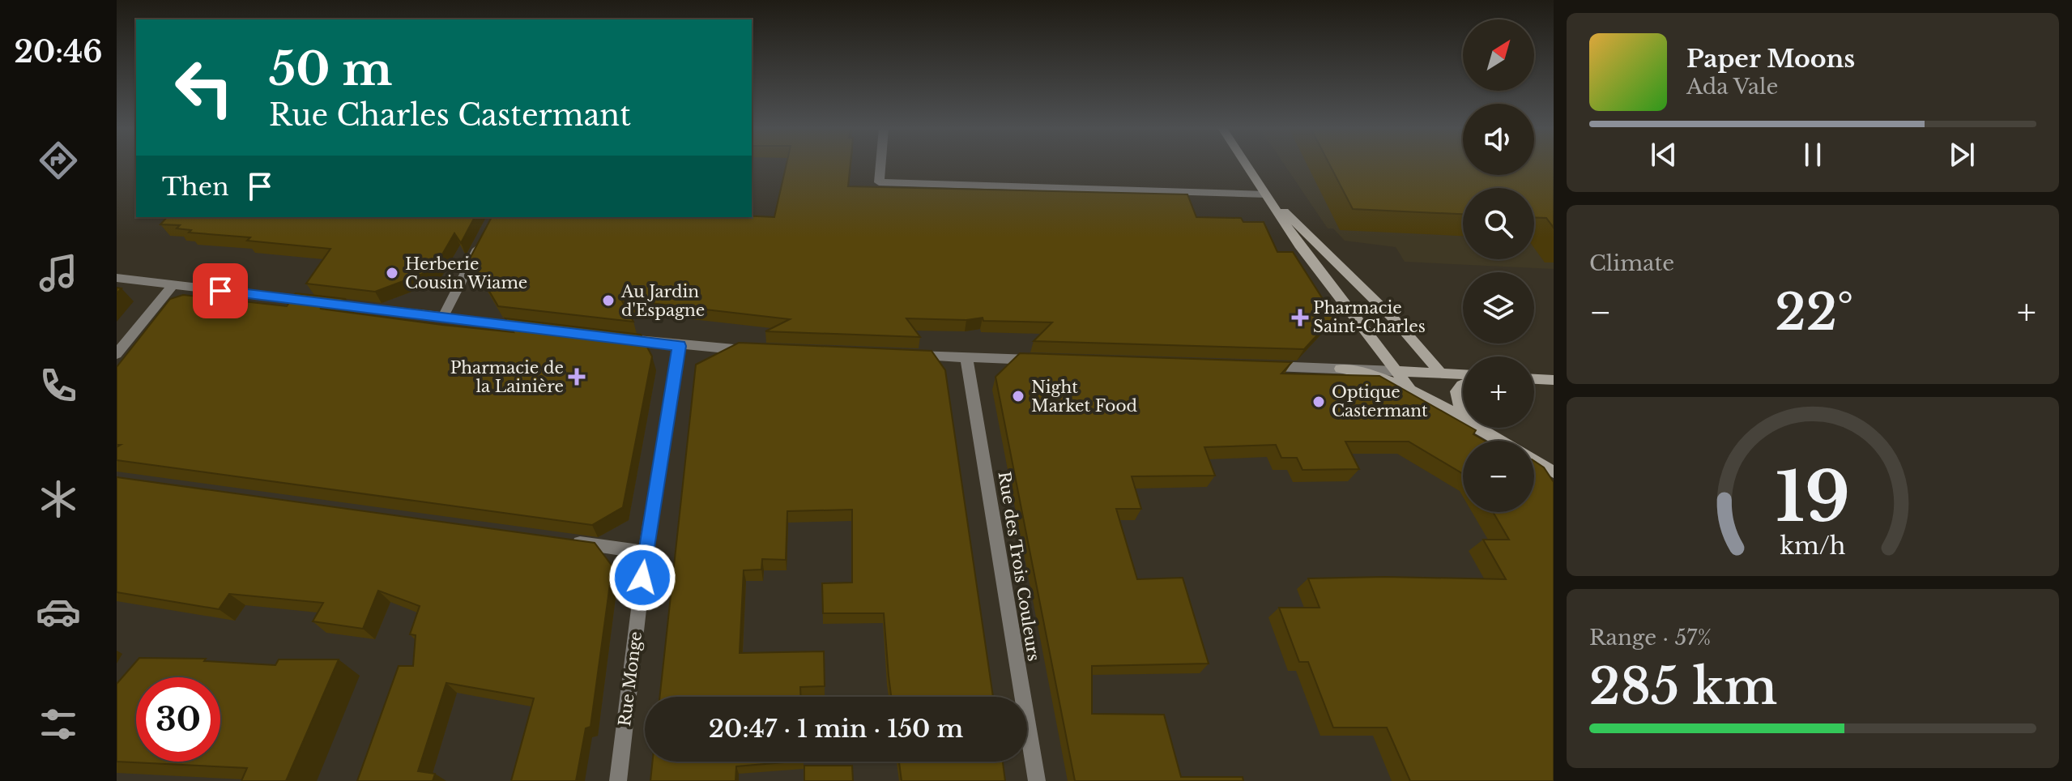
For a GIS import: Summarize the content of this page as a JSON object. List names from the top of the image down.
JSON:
{
  "streets": {
    "street": ["Rue des Trois Couleurs", "Rue Monge"]
  },
  "places": {
    "other": [
      "Herberie Cousin Wiame",
      "Au Jardin d'Espagne",
      "Night Market Food",
      "Optique Castermant"
    ],
    "health": ["Pharmacie Saint-Charles", "Pharmacie de la Lainière"]
  },
  "north": "top right",
  "page": {
    "tabs": "20:46",
    "map_buttons": ["+", "−"],
    "turn": ["50 m", "Rue Charles Castermant"],
    "song": ["Paper Moons", "Ada Vale"],
    "then": "Then",
    "tile": [
      "Climate",
      ["Range · 57%", "285 km"]
    ],
    "heat": ["−", "22°", "+"],
    "limit": "30",
    "trip": "20:47 · 1 min · 150 m",
    "gauge": ["19", "km/h"]
  }
}
